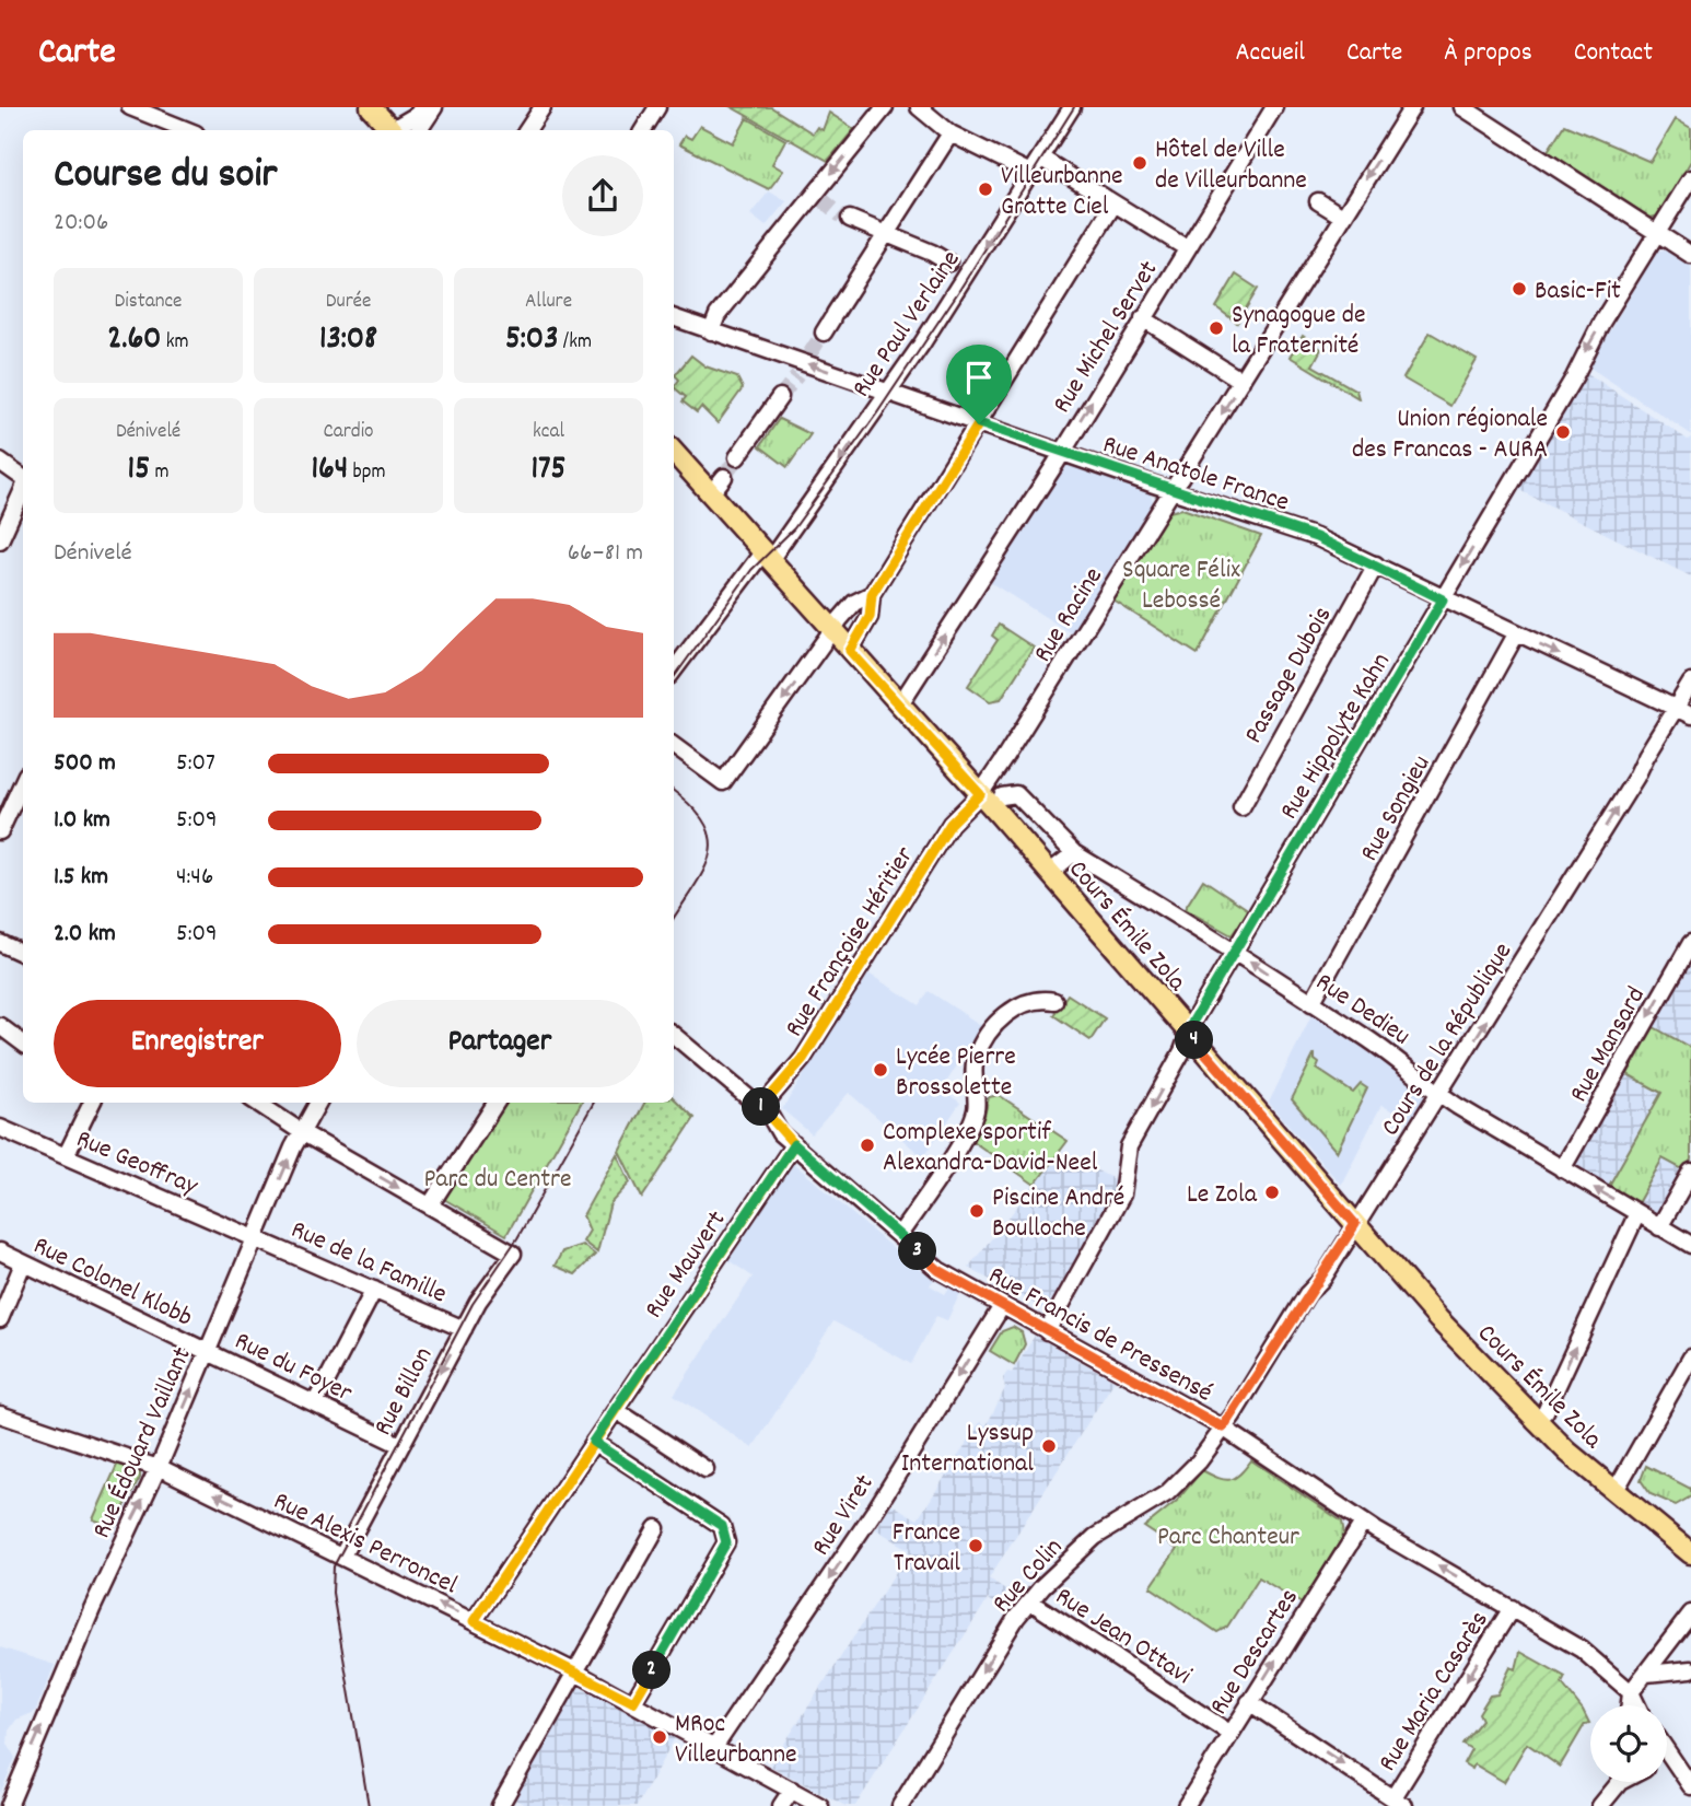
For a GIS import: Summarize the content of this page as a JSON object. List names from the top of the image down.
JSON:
{
  "streets": {
    "main road": ["Cours Émile Zola"],
    "street": [
      "Rue Paul Verlaine",
      "Rue Michel Servet",
      "Rue Anatole France",
      "Rue Racine",
      "Passage Dubois",
      "Rue Hippolyte Kahn",
      "Rue Songieu",
      "Rue Françoise Héritier",
      "Rue Dedieu",
      "Cours de la République",
      "Rue Mansard",
      "Rue Geoffray",
      "Rue de la Famille",
      "Rue Mauvert",
      "Rue Colonel Klobb",
      "Rue Francis de Pressensé",
      "Rue du Foyer",
      "Rue Billon",
      "Rue Édouard Vaillant",
      "Rue Viret",
      "Rue Alexis Perroncel",
      "Rue Colin",
      "Rue Jean Ottavi",
      "Rue Descartes",
      "Rue Maria Casarès"
    ]
  },
  "crossings": [
    ["Rue Paul Verlaine", "Rue Anatole France"],
    ["Rue Paul Verlaine", "Cours Émile Zola"],
    ["Rue Michel Servet", "Rue Anatole France"],
    ["Rue Michel Servet", "Cours Émile Zola"],
    ["Rue Anatole France", "Rue Racine"],
    ["Rue Anatole France", "Passage Dubois"],
    ["Rue Anatole France", "Rue Hippolyte Kahn"],
    ["Rue Anatole France", "Rue Songieu"],
    ["Rue Anatole France", "Cours de la République"],
    ["Rue Racine", "Cours Émile Zola"],
    ["Rue Racine", "Rue Françoise Héritier"],
    ["Rue Hippolyte Kahn", "Cours Émile Zola"],
    ["Rue Hippolyte Kahn", "Rue Dedieu"],
    ["Rue Hippolyte Kahn", "Rue Francis de Pressensé"],
    ["Rue Songieu", "Rue Dedieu"],
    ["Cours Émile Zola", "Rue Françoise Héritier"],
    ["Cours Émile Zola", "Cours de la République"],
    ["Rue Françoise Héritier", "Rue Francis de Pressensé"],
    ["Rue Dedieu", "Cours de la République"],
    ["Rue Dedieu", "Rue Mansard"],
    ["Cours de la République", "Rue Francis de Pressensé"],
    ["Cours de la République", "Rue Colin"],
    ["Rue Geoffray", "Rue de la Famille"],
    ["Rue Geoffray", "Rue Édouard Vaillant"],
    ["Rue de la Famille", "Rue Billon"],
    ["Rue de la Famille", "Rue Édouard Vaillant"],
    ["Rue Mauvert", "Rue Francis de Pressensé"],
    ["Rue Mauvert", "Rue Alexis Perroncel"],
    ["Rue Colonel Klobb", "Rue du Foyer"],
    ["Rue Colonel Klobb", "Rue Édouard Vaillant"],
    ["Rue Francis de Pressensé", "Rue Viret"],
    ["Rue Francis de Pressensé", "Rue Colin"],
    ["Rue Francis de Pressensé", "Rue Descartes"],
    ["Rue Francis de Pressensé", "Rue Maria Casarès"],
    ["Rue du Foyer", "Rue Billon"],
    ["Rue du Foyer", "Rue Édouard Vaillant"],
    ["Rue Billon", "Rue Alexis Perroncel"],
    ["Rue Édouard Vaillant", "Rue Alexis Perroncel"],
    ["Rue Viret", "Rue Alexis Perroncel"],
    ["Rue Colin", "Rue Jean Ottavi"],
    ["Rue Jean Ottavi", "Rue Descartes"]
  ],
  "one_way": [
    "Rue Hippolyte Kahn",
    "Cours de la République",
    "Rue Mansard",
    "Rue Édouard Vaillant",
    "Rue Viret",
    "Rue Alexis Perroncel",
    "Rue Colin",
    "Rue Descartes",
    "Rue Maria Casarès"
  ],
  "parks": ["Square Félix Lebossé", "Parc du Centre", "Parc Chanteur"],
  "places": [
    "Hôtel de Ville de Villeurbanne",
    "Villeurbanne Gratte Ciel",
    "Basic-Fit",
    "Synagogue de la Fraternité",
    "Union régionale des Francas - AURA",
    "Lycée Pierre Brossolette",
    "Complexe sportif Alexandra-David-Neel",
    "Le Zola",
    "Piscine André Boulloche",
    "Lyssup International",
    "France Travail",
    "MRoc Villeurbanne"
  ],
  "page": {
    "header": "Carte",
    "nav": [
      "Accueil",
      "Carte",
      "À propos",
      "Contact"
    ],
    "heading": ["Course du soir", "20:06"],
    "stats": [
      ["Distance", "2.60 km"],
      ["Durée", "13:08"],
      ["Allure", "5:03 /km"],
      ["Dénivelé", "15 m"],
      ["Cardio", "164 bpm"],
      ["kcal", "175"]
    ],
    "chart": ["Dénivelé", "66–81 m"],
    "list": [
      {
        "name": "500 m",
        "note": "5:07"
      },
      {
        "name": "1.0 km",
        "note": "5:09"
      },
      {
        "name": "1.5 km",
        "note": "4:46"
      },
      {
        "name": "2.0 km",
        "note": "5:09"
      }
    ],
    "buttons": ["Enregistrer", "Partager"],
    "pins": [
      "4",
      "1",
      "3",
      "2"
    ]
  }
}
